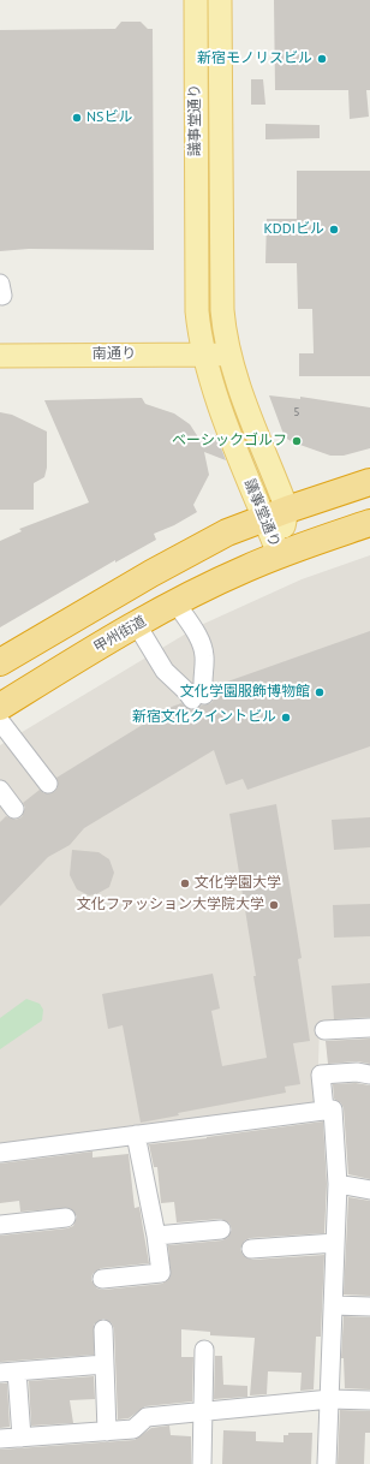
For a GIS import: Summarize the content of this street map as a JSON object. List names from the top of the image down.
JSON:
{
  "streets": {
    "highway": ["甲州街道"],
    "main road": ["議事堂通り", "南通り"]
  },
  "crossings": [
    ["議事堂通り", "南通り"],
    ["議事堂通り", "甲州街道"]
  ],
  "places": [
    "新宿モノリスビル",
    "NSビル",
    "KDDIビル",
    "ベーシックゴルフ",
    "文化学園服飾博物館",
    "新宿文化クイントビル",
    "文化学園大学",
    "文化ファッション大学院大学"
  ],
  "house_numbers": ["5"]
}
